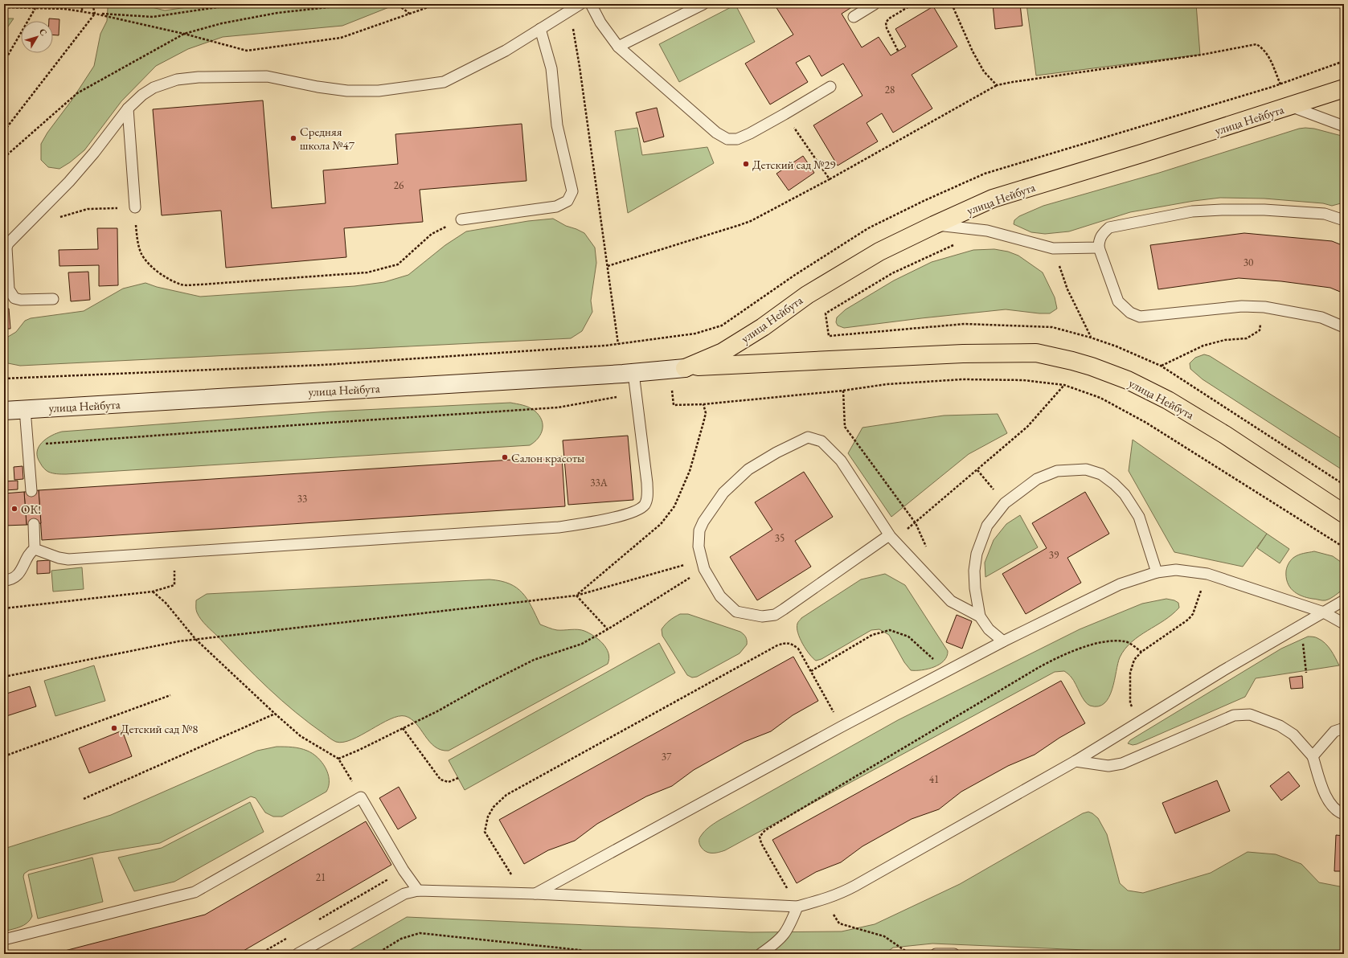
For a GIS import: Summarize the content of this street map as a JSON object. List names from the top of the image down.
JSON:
{
  "streets": {
    "main road": ["улица Нейбута"]
  },
  "places": [
    "Средняя школа №47",
    "Детский сад №29",
    "Салон красоты",
    "ОК!",
    "Детский сад №8"
  ],
  "house_numbers": [
    "28",
    "26",
    "30",
    "33А",
    "33",
    "35",
    "39",
    "37",
    "41",
    "21"
  ],
  "north": "top right"
}
